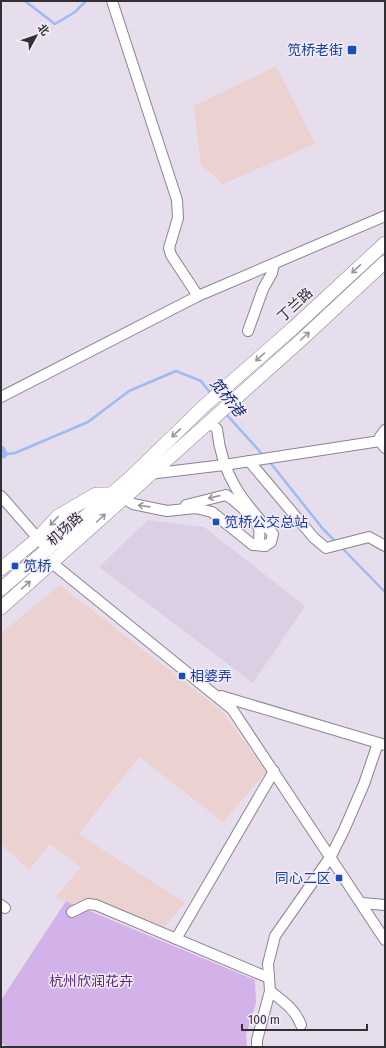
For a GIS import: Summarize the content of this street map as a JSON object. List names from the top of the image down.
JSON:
{
  "streets": {
    "main road": ["丁兰路", "机场路"]
  },
  "crossings": [
    ["丁兰路", "机场路"]
  ],
  "water": ["笕桥港"],
  "parks": ["杭州欣润花卉"],
  "places": {
    "transit": [
      "笕桥老街",
      "笕桥公交总站",
      "笕桥",
      "相婆弄",
      "同心二区"
    ]
  },
  "scale_bar": "100 m",
  "north": "top right"
}
